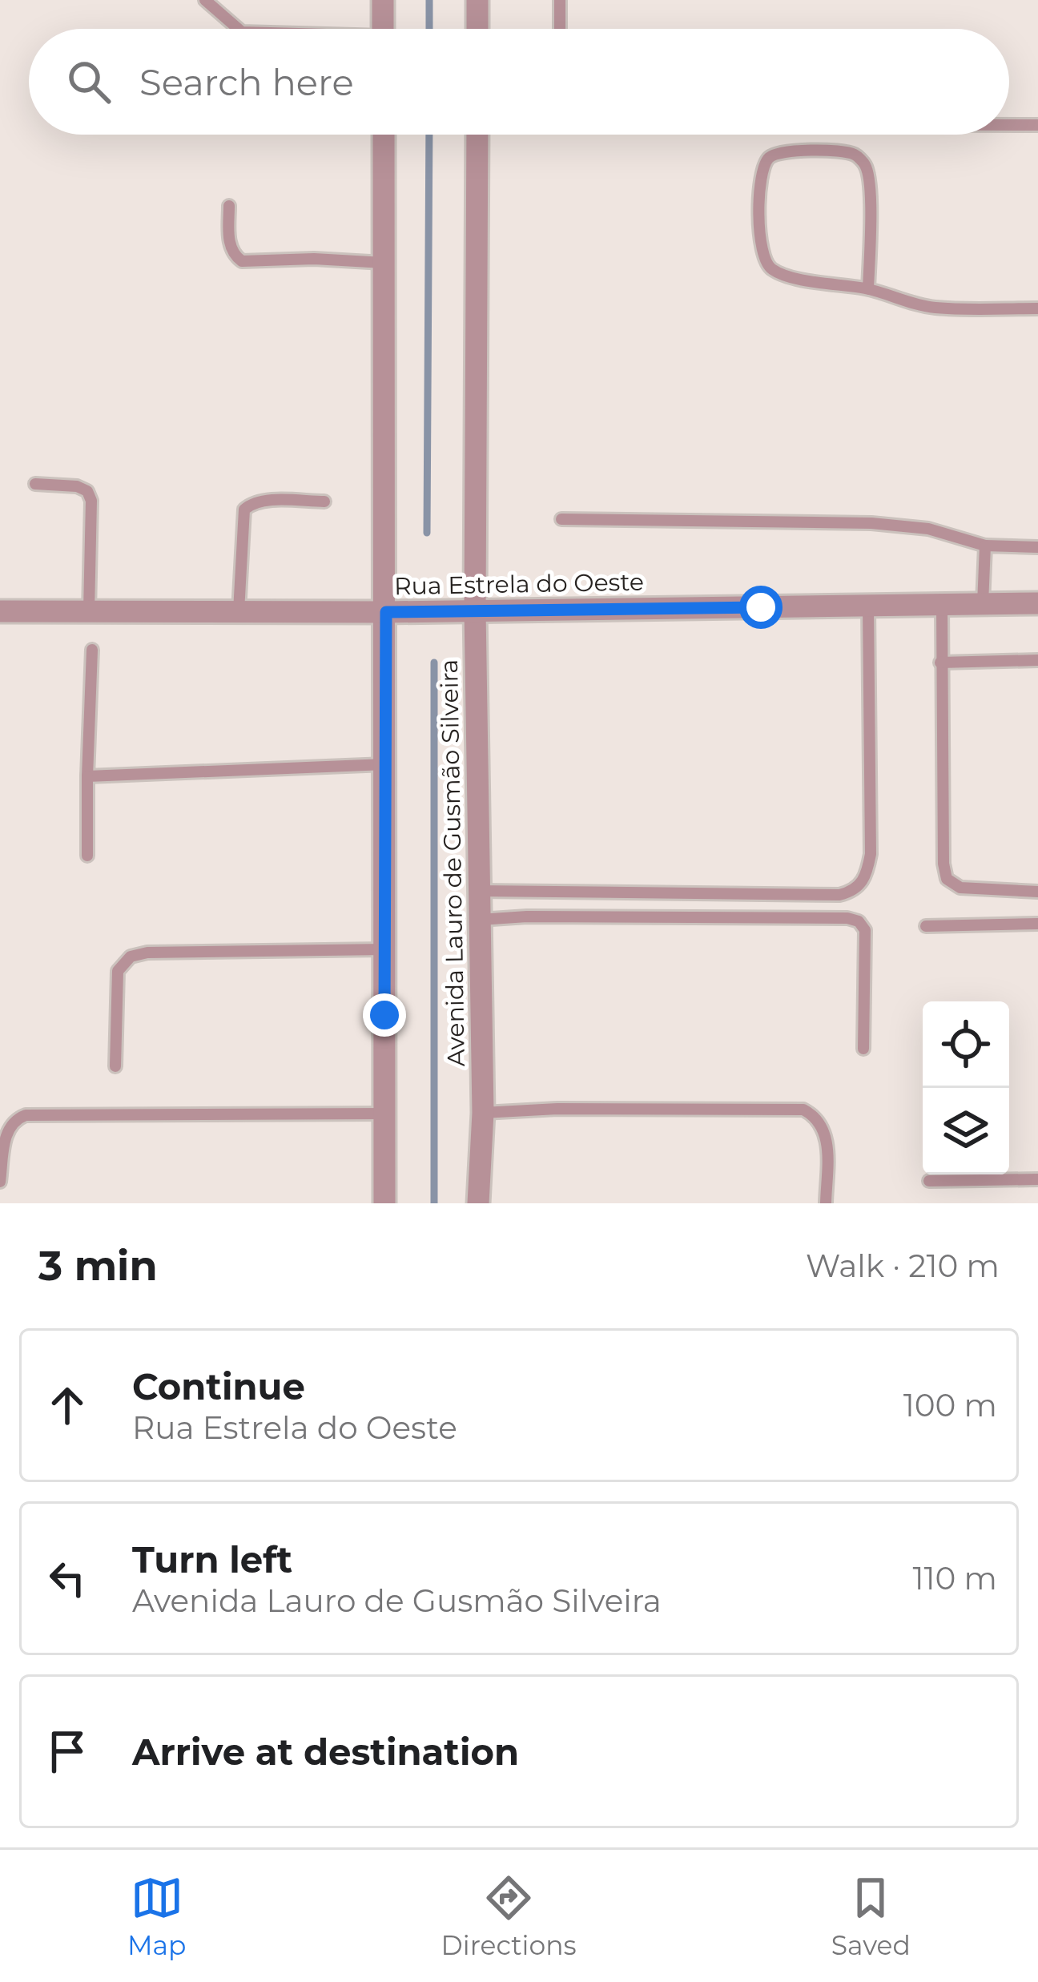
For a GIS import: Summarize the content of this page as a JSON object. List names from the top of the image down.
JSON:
{
  "streets": {
    "street": ["Rua Estrela do Oeste", "Avenida Lauro de Gusmão Silveira"]
  },
  "crossings": [
    ["Rua Estrela do Oeste", "Avenida Lauro de Gusmão Silveira"]
  ],
  "page": {
    "search": "Search here",
    "heading": ["3 min", "Walk · 210 m"],
    "list": [
      ["Continue", "Rua Estrela do Oeste", "100 m"],
      ["Turn left", "Avenida Lauro de Gusmão Silveira", "110 m"],
      "Arrive at destination"
    ],
    "nav": ["Map", "Directions", "Saved"]
  }
}
